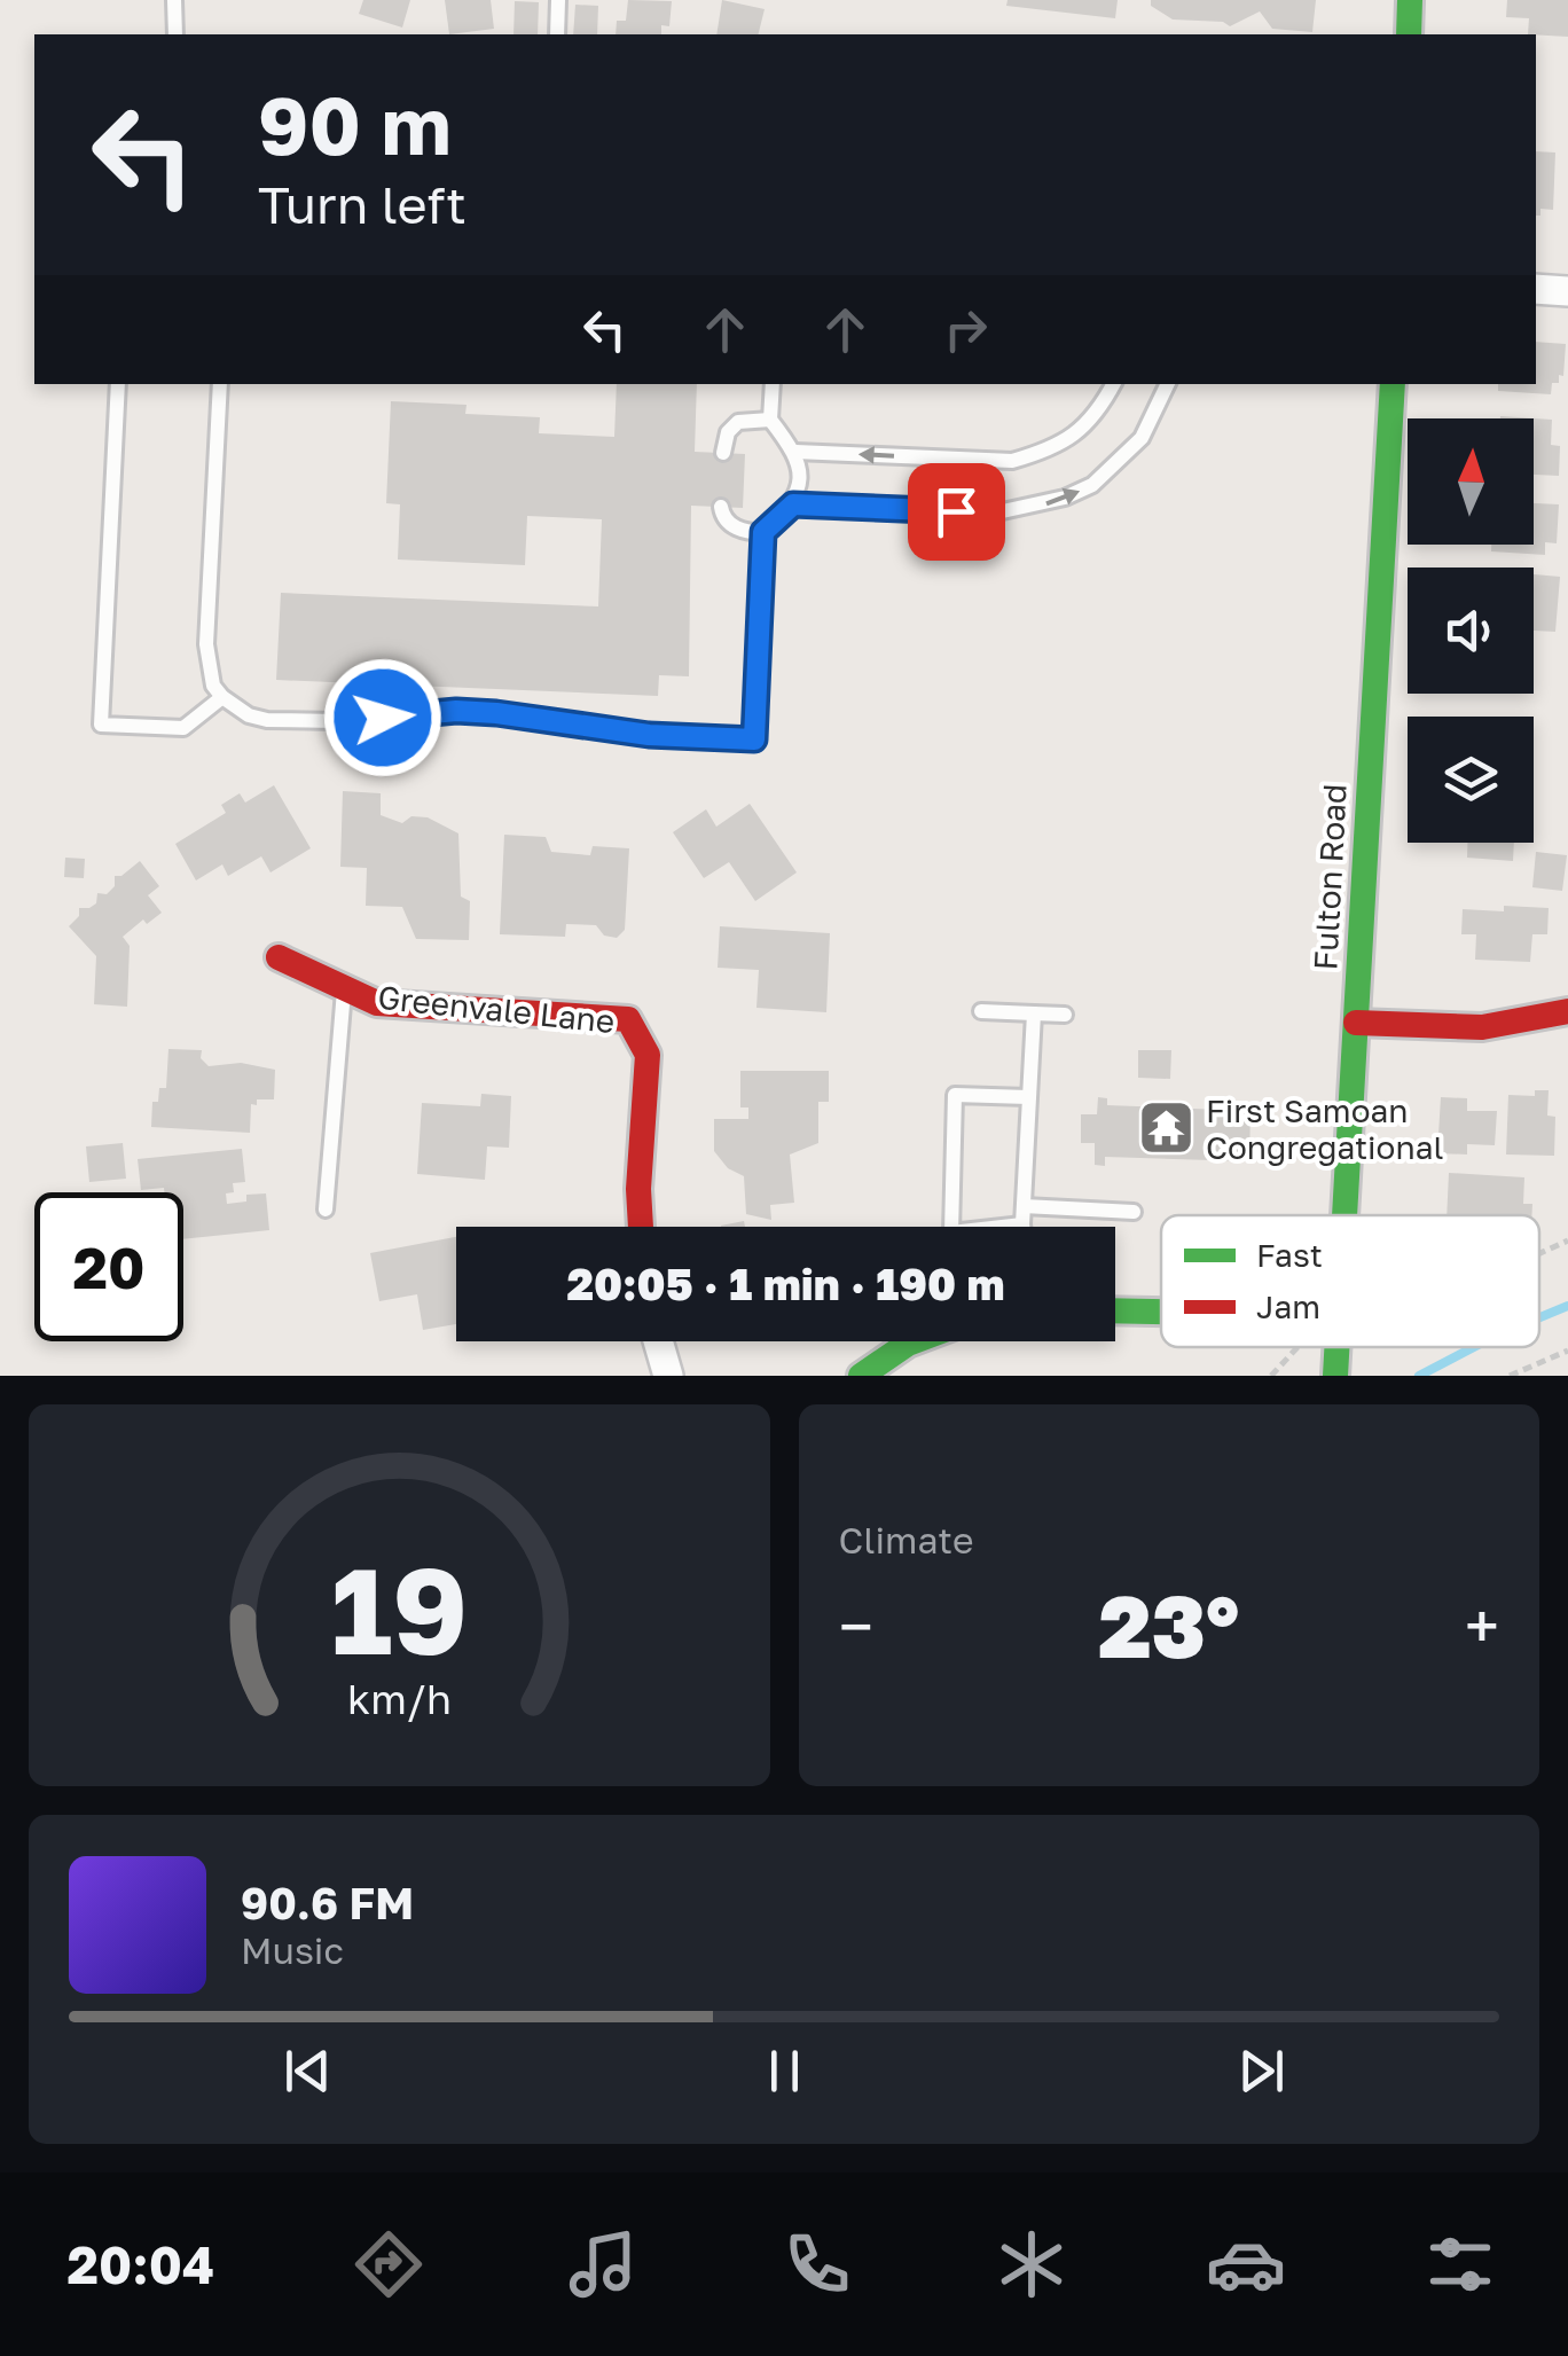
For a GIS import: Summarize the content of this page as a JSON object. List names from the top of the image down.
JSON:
{
  "streets": {
    "street": ["Fulton Road", "Greenvale Lane"]
  },
  "places": {
    "temple": ["First Samoan Congregational"]
  },
  "legend": ["Fast", "Jam"],
  "north": "top",
  "page": {
    "turn": ["90 m", "Turn left"],
    "limit": "20",
    "trip": "20:05 · 1 min · 190 m",
    "tile": "Climate",
    "heat": ["−", "23°", "+"],
    "song": ["90.6 FM", "Music"],
    "tabs": "20:04",
    "gauge": ["19", "km/h"]
  }
}
